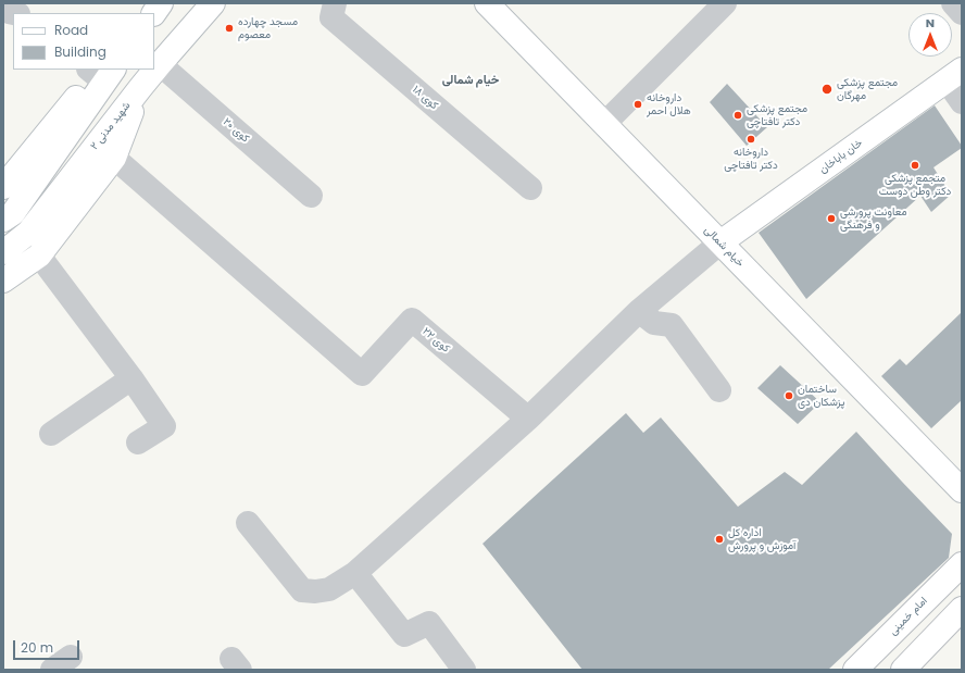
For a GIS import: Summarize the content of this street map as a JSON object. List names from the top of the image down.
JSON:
{
  "streets": {
    "main road": [
      "شهید مدنی ۲",
      "خان باباخان",
      "خیام شمالی",
      "امام خمینی"
    ],
    "street": ["کوی ۱۸", "کوی ۲۰", "کوی ۲۲"]
  },
  "crossings": [
    ["شهید مدنی ۲", "کوی ۲۰"],
    ["خان باباخان", "خیام شمالی"]
  ],
  "districts": ["خیام شمالی"],
  "places": [
    "مسجد چهارده معصوم",
    "مجتمع پزشکی مهرگان",
    "داروخانه هلال احمر",
    "مجتمع پزشکی دکتر تافتاچی",
    "داروخانه دکتر تافتاچی",
    "متجمع پزشکی دکتر وطن دوست",
    "معاونت پرورشی و فرهنگی",
    "ساختمان پزشکان دی",
    "اداره کل آموزش و پرورش"
  ],
  "legend": ["Road", "Building"],
  "scale_bar": "20 m",
  "north": "top"
}
